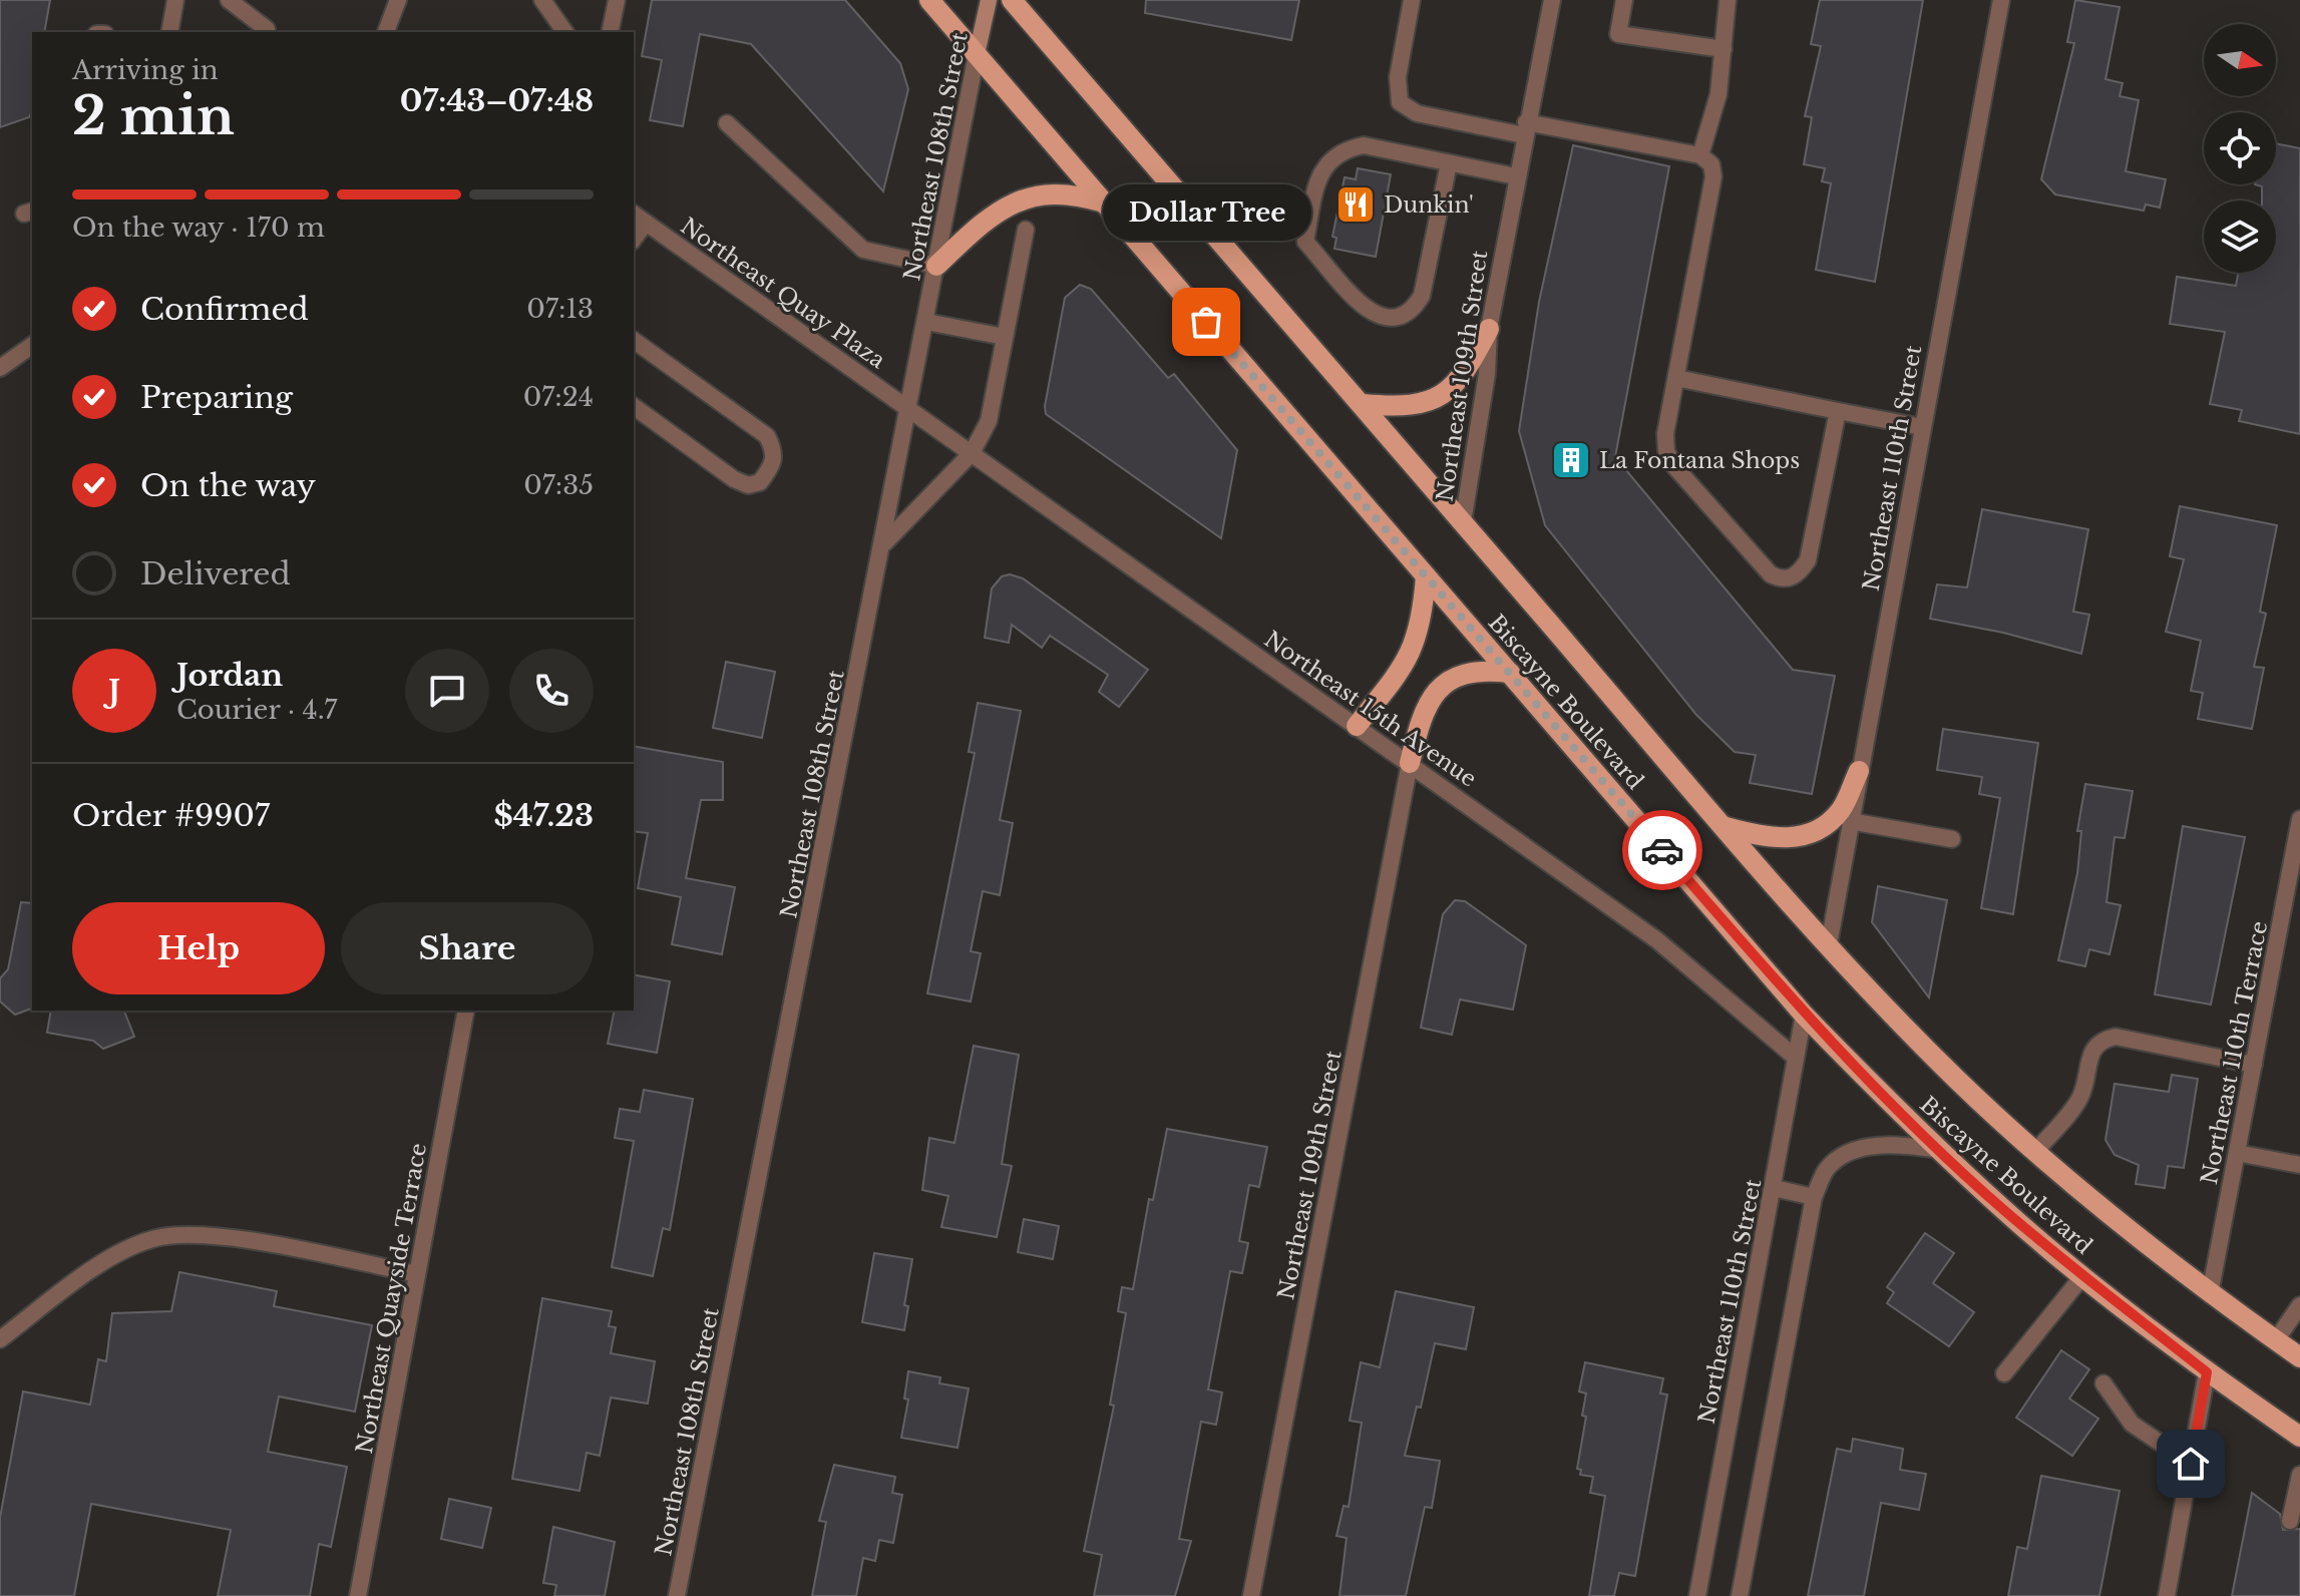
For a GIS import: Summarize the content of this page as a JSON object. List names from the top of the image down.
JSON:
{
  "streets": {
    "main road": ["Biscayne Boulevard"],
    "street": [
      "Northeast 108th Street",
      "Northeast Quay Plaza",
      "Northeast 109th Street",
      "Northeast 110th Street",
      "Northeast 15th Avenue",
      "Northeast 110th Terrace",
      "Northeast Quayside Terrace"
    ]
  },
  "crossings": [
    ["Northeast 108th Street", "Northeast Quay Plaza"],
    ["Northeast 108th Street", "Biscayne Boulevard"],
    ["Northeast 108th Street", "Northeast 15th Avenue"],
    ["Northeast Quay Plaza", "Northeast 15th Avenue"],
    ["Northeast 109th Street", "Biscayne Boulevard"],
    ["Northeast 109th Street", "Northeast 15th Avenue"],
    ["Northeast 110th Street", "Biscayne Boulevard"],
    ["Northeast 110th Street", "Northeast 15th Avenue"],
    ["Biscayne Boulevard", "Northeast 110th Terrace"]
  ],
  "places": {
    "restaurant": ["Dunkin'"],
    "other": ["Dollar Tree"],
    "building": ["La Fontana Shops"]
  },
  "north": "right",
  "page": {
    "heading": ["2 min", "Arriving in", "07:43–07:48"],
    "panel": [
      "Jordan",
      "Courier · 4.7",
      "Order #9907",
      "$47.23"
    ],
    "bar": "On the way · 170 m",
    "bubble": "Dollar Tree",
    "list": [
      ["Confirmed", "07:13"],
      ["Preparing", "07:24"],
      ["On the way", "07:35"],
      "Delivered"
    ],
    "round": "J",
    "buttons": ["Help", "Share"]
  }
}
